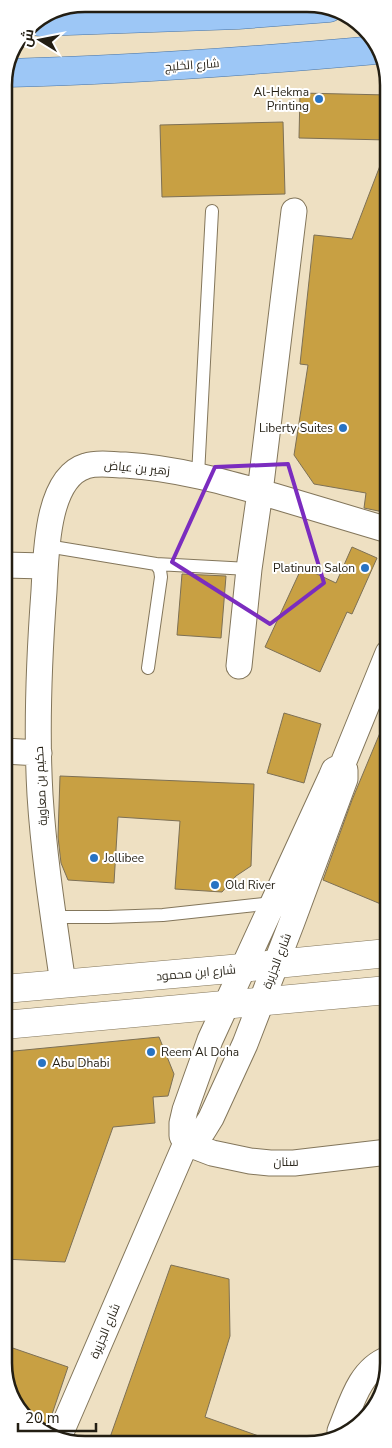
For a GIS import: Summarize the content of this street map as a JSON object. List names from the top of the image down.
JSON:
{
  "streets": {
    "main road": ["شارع الخليج"],
    "street": [
      "زهير بن عياض",
      "حكيم بن معاوية",
      "شارع الجزيرة",
      "شارع ابن محمود",
      "سنان"
    ]
  },
  "crossings": [
    ["زهير بن عياض", "حكيم بن معاوية"],
    ["حكيم بن معاوية", "شارع ابن محمود"],
    ["شارع الجزيرة", "شارع ابن محمود"],
    ["شارع الجزيرة", "سنان"]
  ],
  "places": [
    "Al-Hekma Printing",
    "Liberty Suites",
    "Platinum Salon",
    "Jollibee",
    "Old River",
    "Reem Al Doha",
    "Abu Dhabi"
  ],
  "scale_bar": "20 m",
  "north": "left"
}
